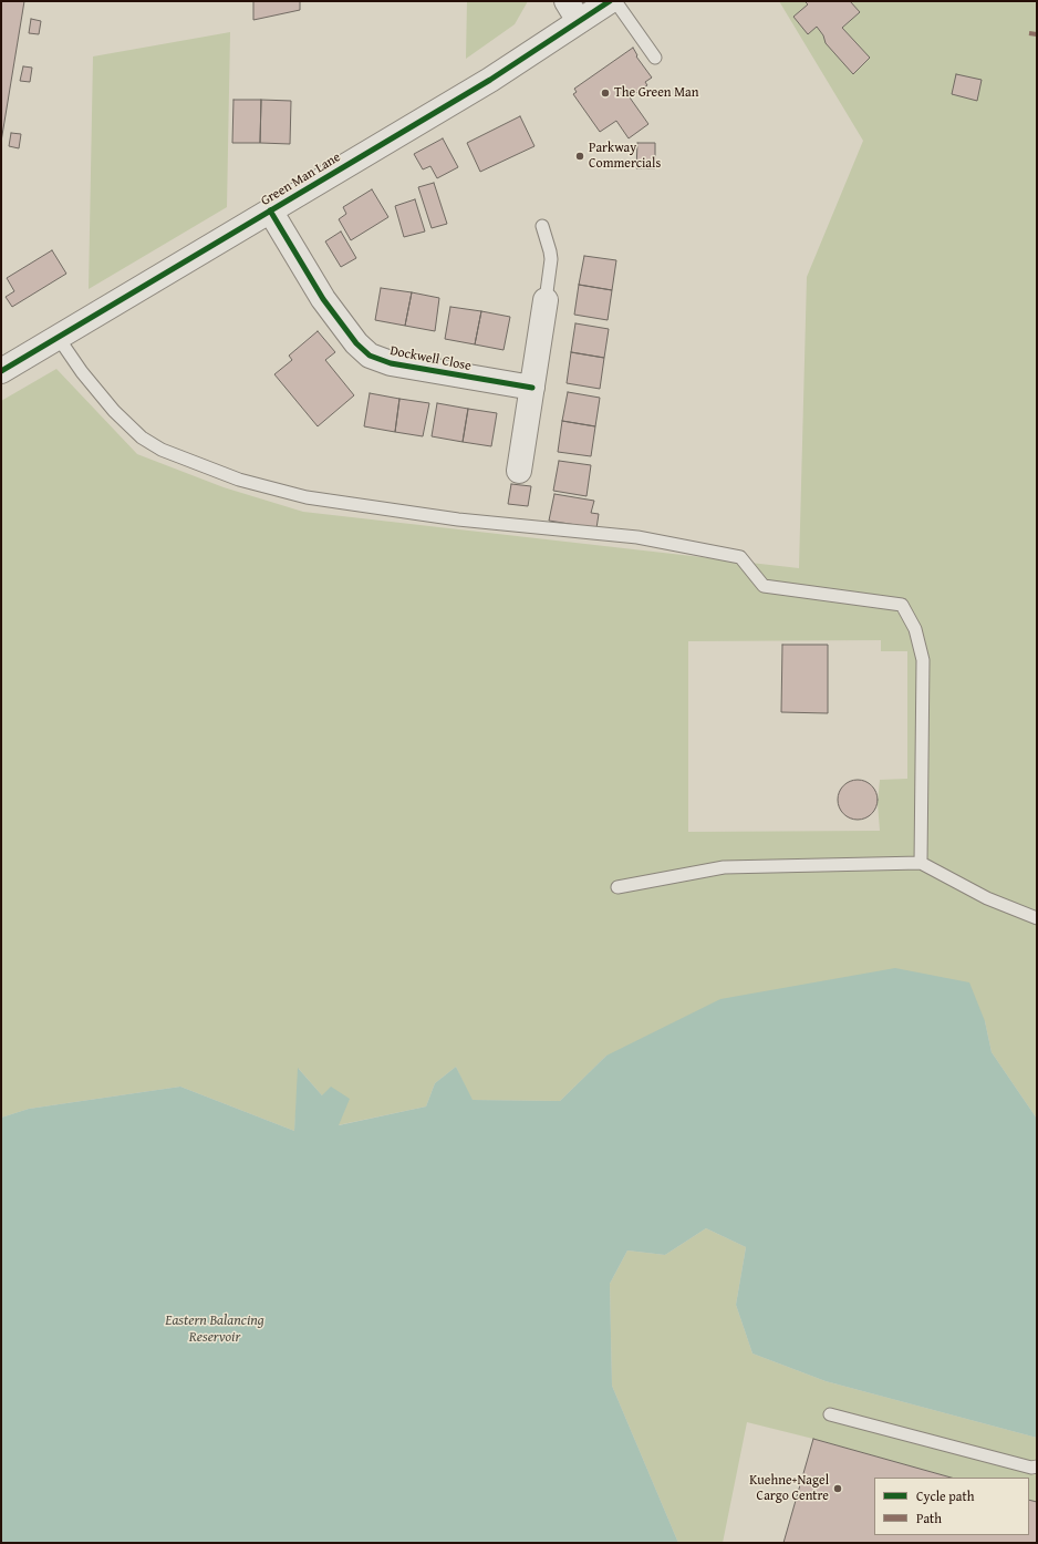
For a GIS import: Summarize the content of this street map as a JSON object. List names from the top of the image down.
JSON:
{
  "streets": {
    "street": ["Green Man Lane", "Dockwell Close"]
  },
  "crossings": [
    ["Green Man Lane", "Dockwell Close"]
  ],
  "water": ["Eastern Balancing Reservoir"],
  "places": ["The Green Man", "Parkway Commercials", "Kuehne+Nagel Cargo Centre"],
  "legend": ["Cycle path", "Path"]
}
